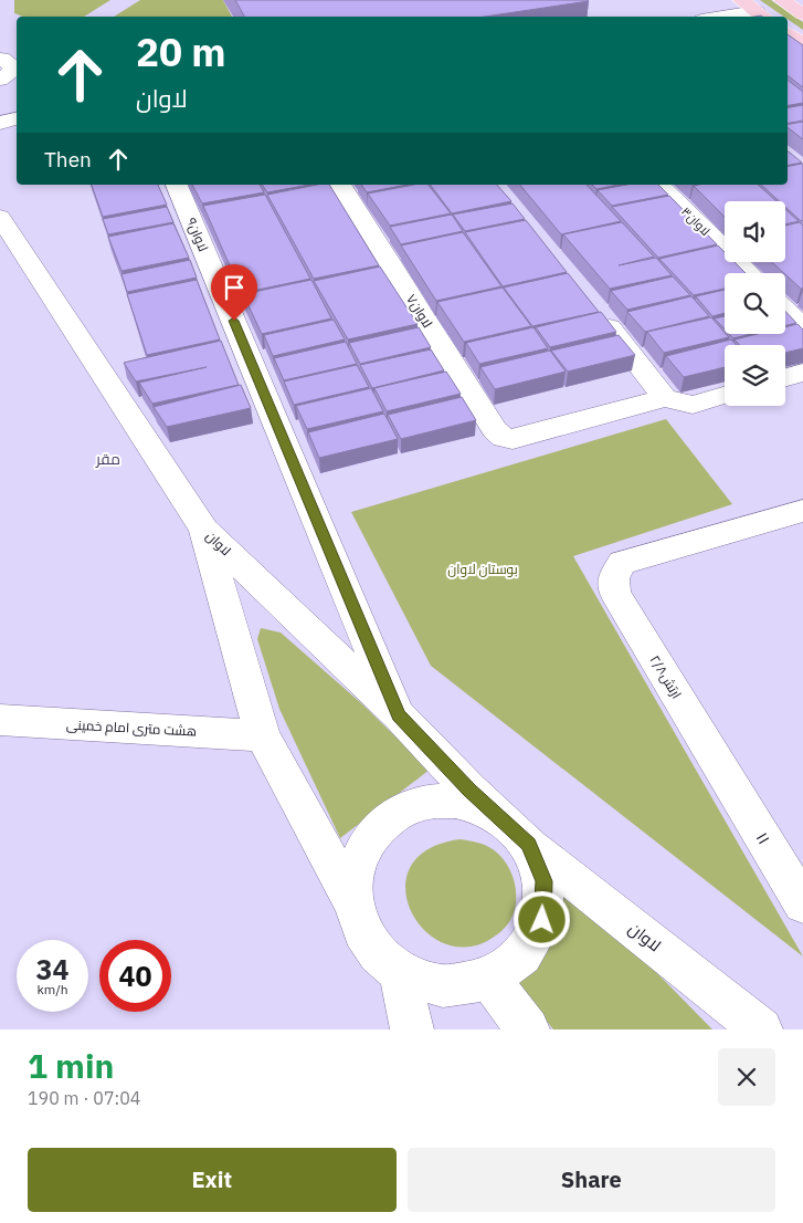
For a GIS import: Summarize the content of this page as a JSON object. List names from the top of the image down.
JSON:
{
  "streets": {
    "street": [
      "۳لاوان",
      "۹لاوان",
      "۷لاوان",
      "لاوان",
      "۲/۸ارتش",
      "هشت متری امام خمینی",
      "۱۱"
    ]
  },
  "crossings": [
    ["۹لاوان", "لاوان"],
    ["۲/۸ارتش", "۱۱"]
  ],
  "districts": ["مقر"],
  "parks": ["بوستان لاوان"],
  "page": {
    "turn": ["20 m", "لاوان"],
    "then": "Then",
    "speed": "34 km/h",
    "limit": "40",
    "heading": ["1 min", "190 m · 07:04"],
    "buttons": ["Exit", "Share"]
  }
}
